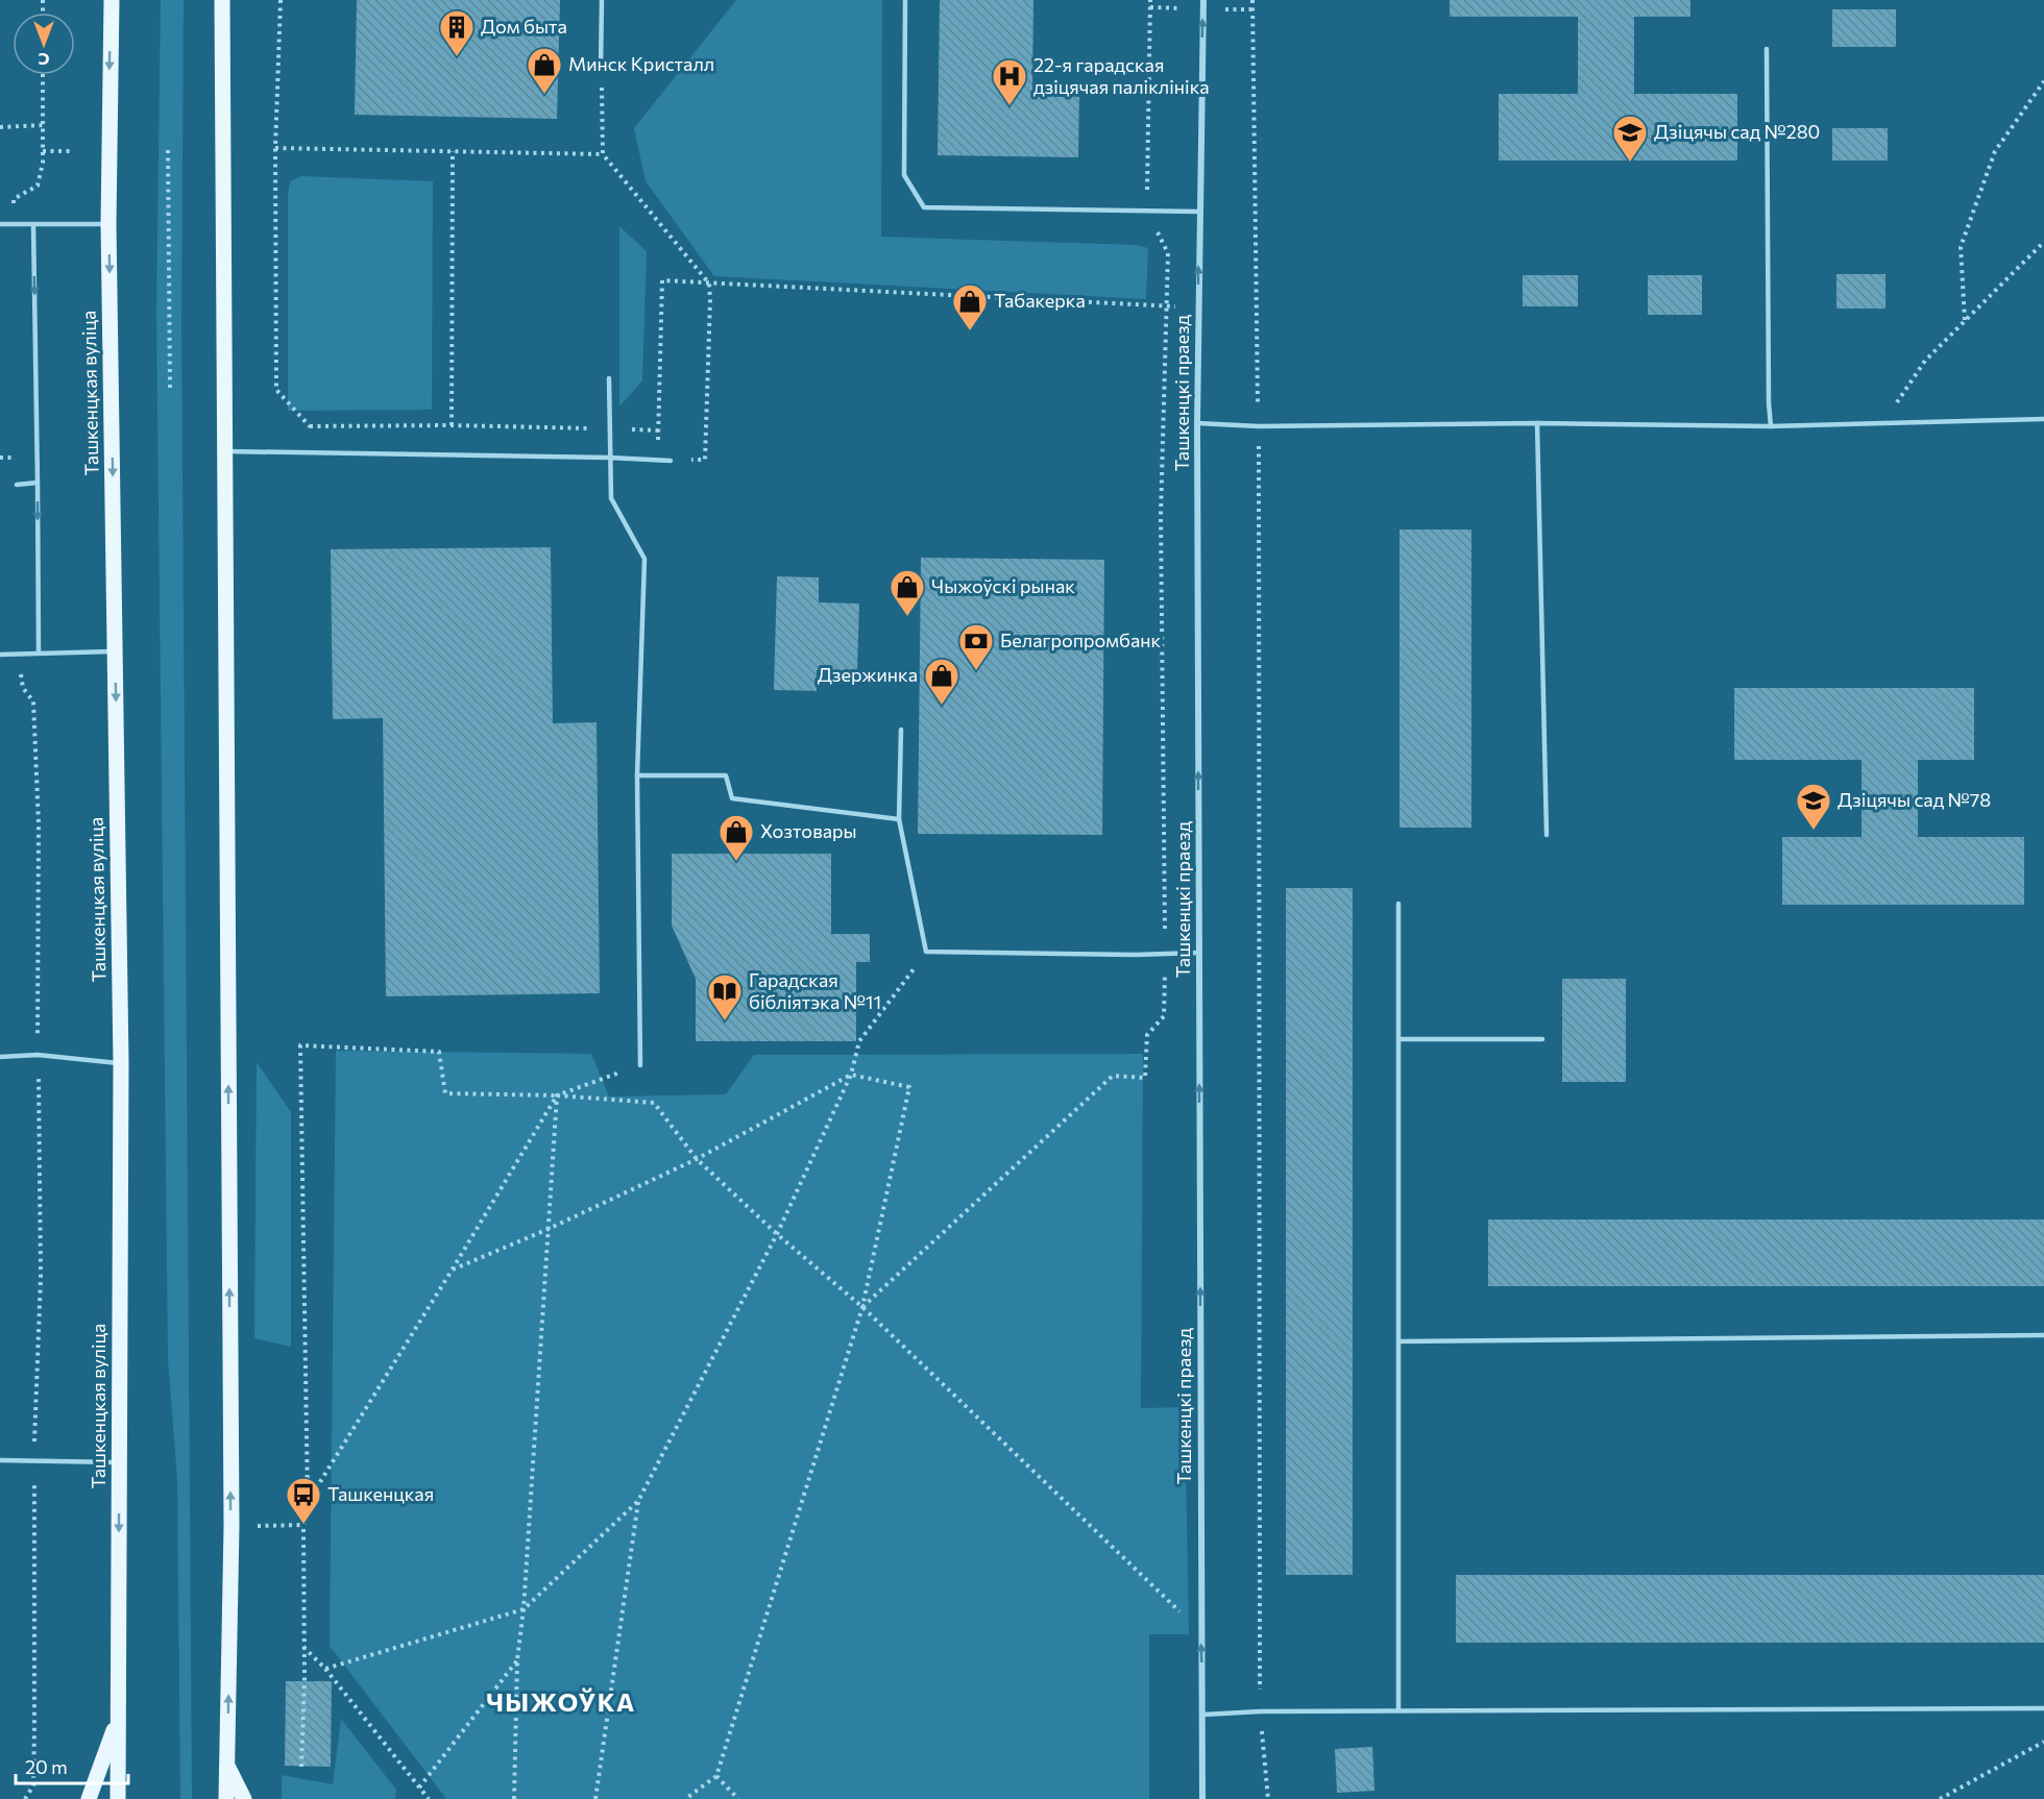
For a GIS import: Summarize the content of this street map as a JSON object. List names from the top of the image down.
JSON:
{
  "streets": {
    "main road": ["Ташкенцкая вуліца"],
    "street": ["Ташкенцкі праезд"]
  },
  "one_way": ["Ташкенцкі праезд"],
  "districts": ["ЧЫЖОЎКА"],
  "places": {
    "building": ["Дом быта"],
    "shop": [
      "Минск Кристалл",
      "Табакерка",
      "Чыжоўскі рынак",
      "Дзержинка",
      "Хозтовары"
    ],
    "hospital": ["22-я гарадская дзіцячая паліклініка"],
    "school or university": ["Дзіцячы сад №280", "Дзіцячы сад №78"],
    "bank": ["Белагропромбанк"],
    "library": ["Гарадская бібліятэка №11"],
    "bus stop": ["Ташкенцкая"]
  },
  "scale_bar": "20 m",
  "north": "bottom"
}
